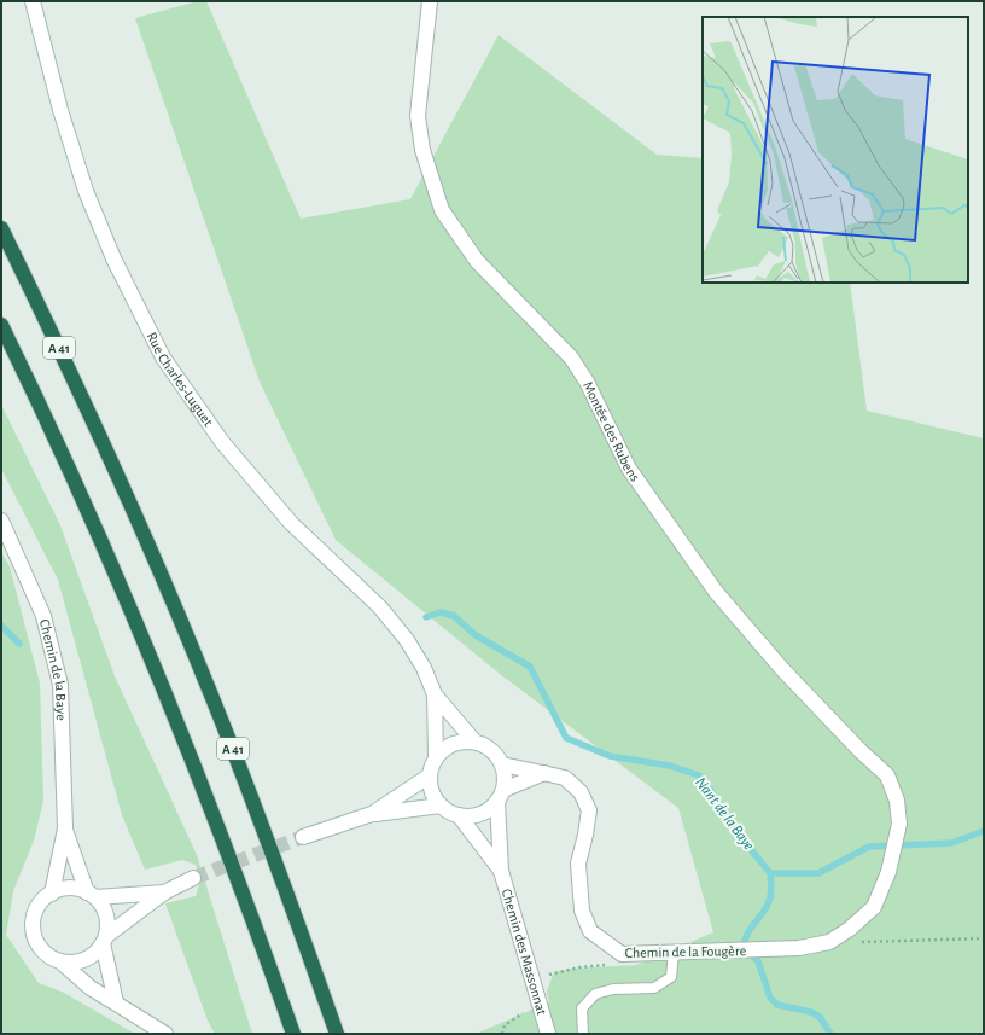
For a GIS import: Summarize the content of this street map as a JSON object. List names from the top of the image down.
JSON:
{
  "streets": {
    "highway": ["A 41"],
    "street": [
      "Rue Charles-Luguet",
      "Montée des Rubens",
      "Chemin de la Baye",
      "Chemin des Massonnat",
      "Chemin de la Fougère"
    ]
  },
  "crossings": [
    ["Rue Charles-Luguet", "Chemin des Massonnat"],
    ["Rue Charles-Luguet", "Chemin de la Fougère"],
    ["Montée des Rubens", "Chemin de la Fougère"],
    ["Chemin des Massonnat", "Chemin de la Fougère"]
  ],
  "water": ["Nant de la Baye"]
}
